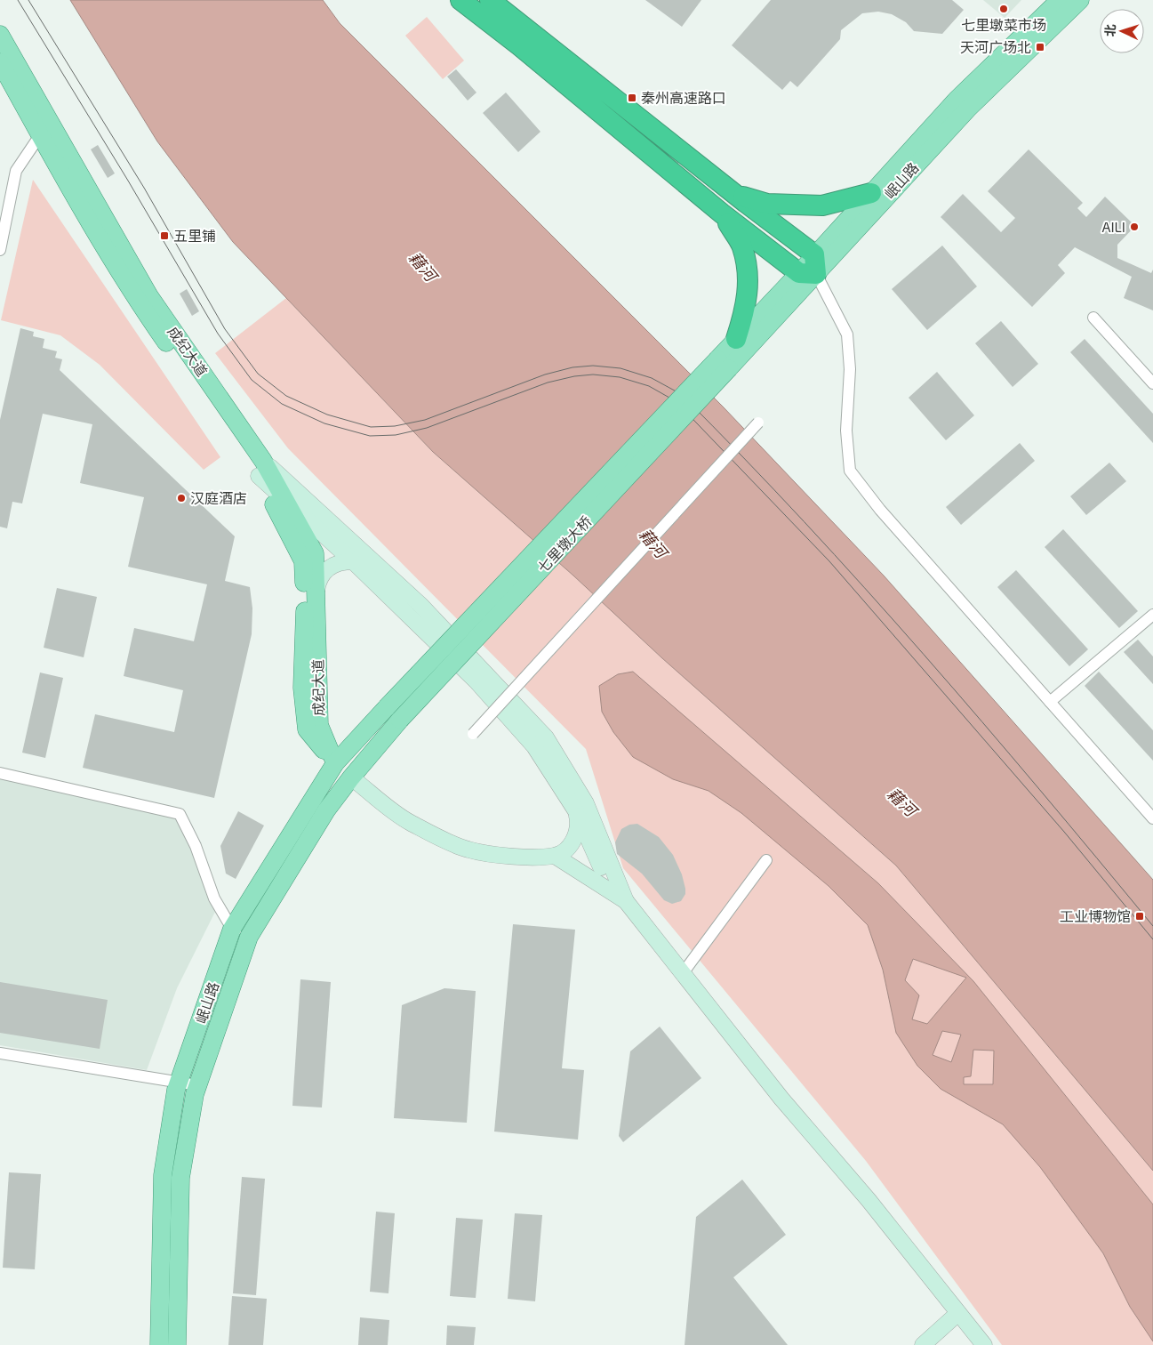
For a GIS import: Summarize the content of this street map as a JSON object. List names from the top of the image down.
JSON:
{
  "streets": {
    "main road": ["岷山路", "成纪大道", "七里墩大桥"]
  },
  "crossings": [
    ["岷山路", "成纪大道"],
    ["岷山路", "七里墩大桥"]
  ],
  "water": ["藉河"],
  "places": {
    "other": ["七里墩菜市场", "AILI", "汉庭酒店"],
    "transit": [
      "天河广场北",
      "秦州高速路口",
      "五里铺",
      "工业博物馆"
    ]
  },
  "north": "left"
}
